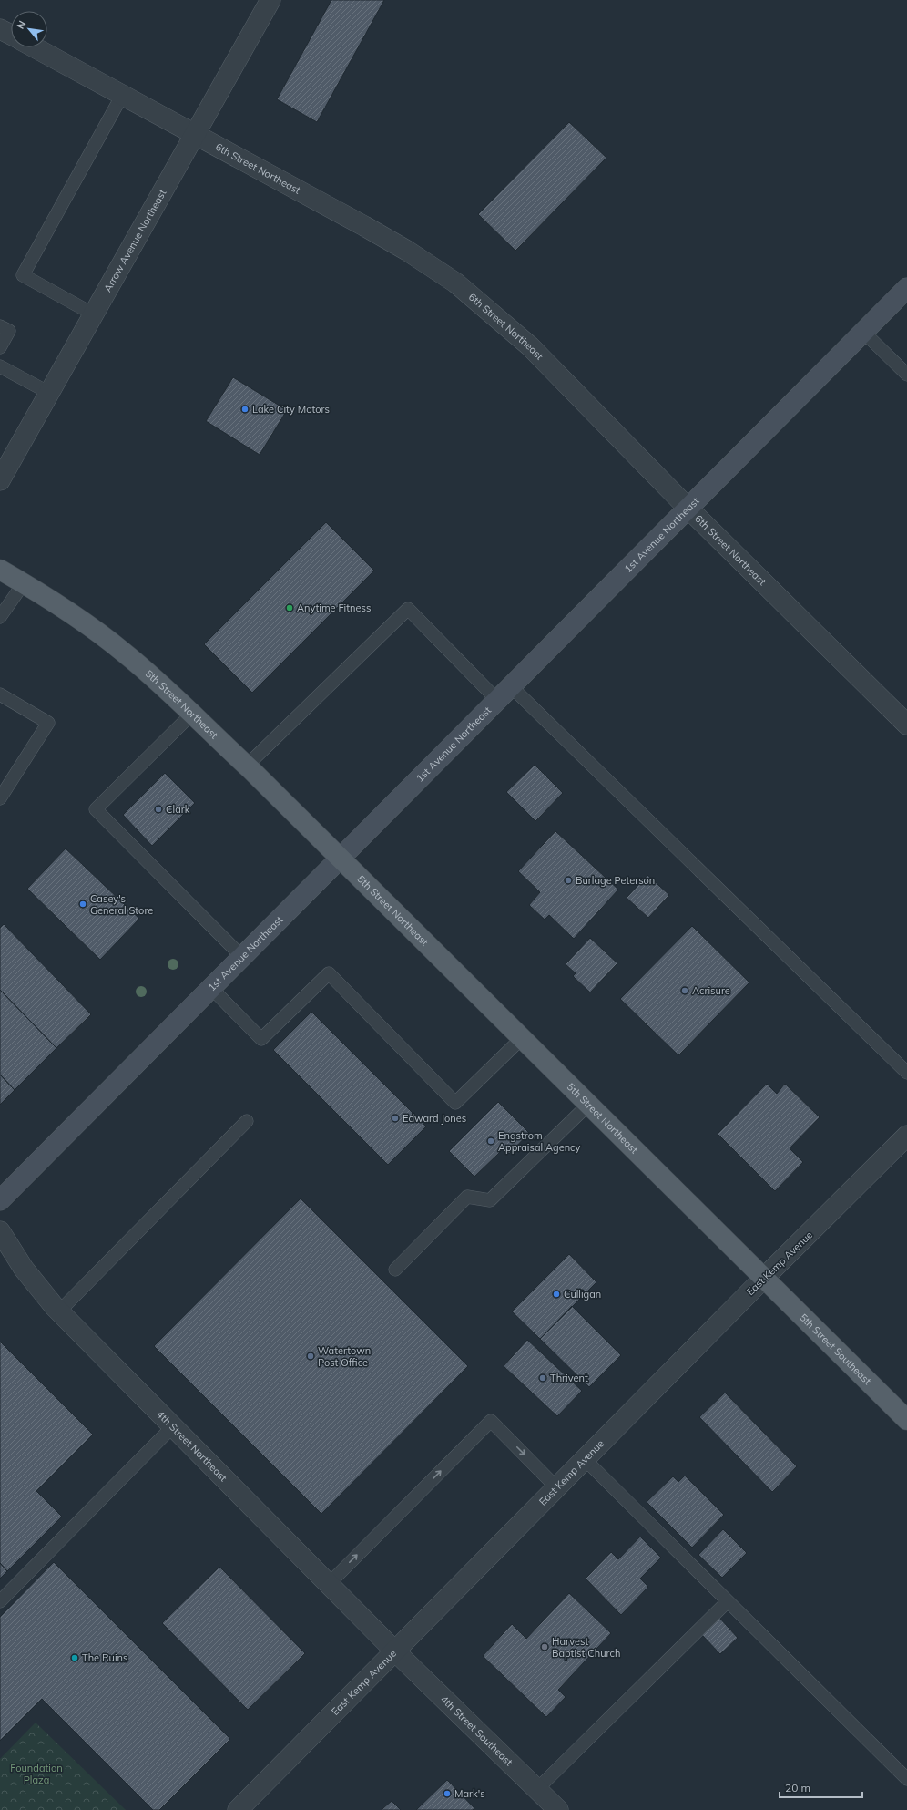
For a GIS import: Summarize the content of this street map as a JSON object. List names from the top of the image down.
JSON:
{
  "streets": {
    "main road": ["1st Avenue Northeast", "5th Street Northeast", "5th Street Southeast"],
    "street": [
      "6th Street Northeast",
      "Arrow Avenue Northeast",
      "East Kemp Avenue",
      "4th Street Northeast",
      "4th Street Southeast"
    ]
  },
  "crossings": [
    ["6th Street Northeast", "Arrow Avenue Northeast"],
    ["6th Street Northeast", "1st Avenue Northeast"],
    ["1st Avenue Northeast", "5th Street Northeast"],
    ["5th Street Northeast", "East Kemp Avenue"],
    ["5th Street Northeast", "5th Street Southeast"],
    ["East Kemp Avenue", "5th Street Southeast"],
    ["East Kemp Avenue", "4th Street Northeast"],
    ["East Kemp Avenue", "4th Street Southeast"],
    ["4th Street Northeast", "4th Street Southeast"]
  ],
  "parks": ["Foundation Plaza"],
  "places": [
    "Lake City Motors",
    "Anytime Fitness",
    "Clark",
    "Burlage Peterson",
    "Casey's General Store",
    "Acrisure",
    "Edward Jones",
    "Engstrom Appraisal Agency",
    "Culligan",
    "Watertown Post Office",
    "Thrivent",
    "Harvest Baptist Church",
    "The Ruins",
    "Mark's"
  ],
  "scale_bar": "20 m",
  "north": "top left"
}
